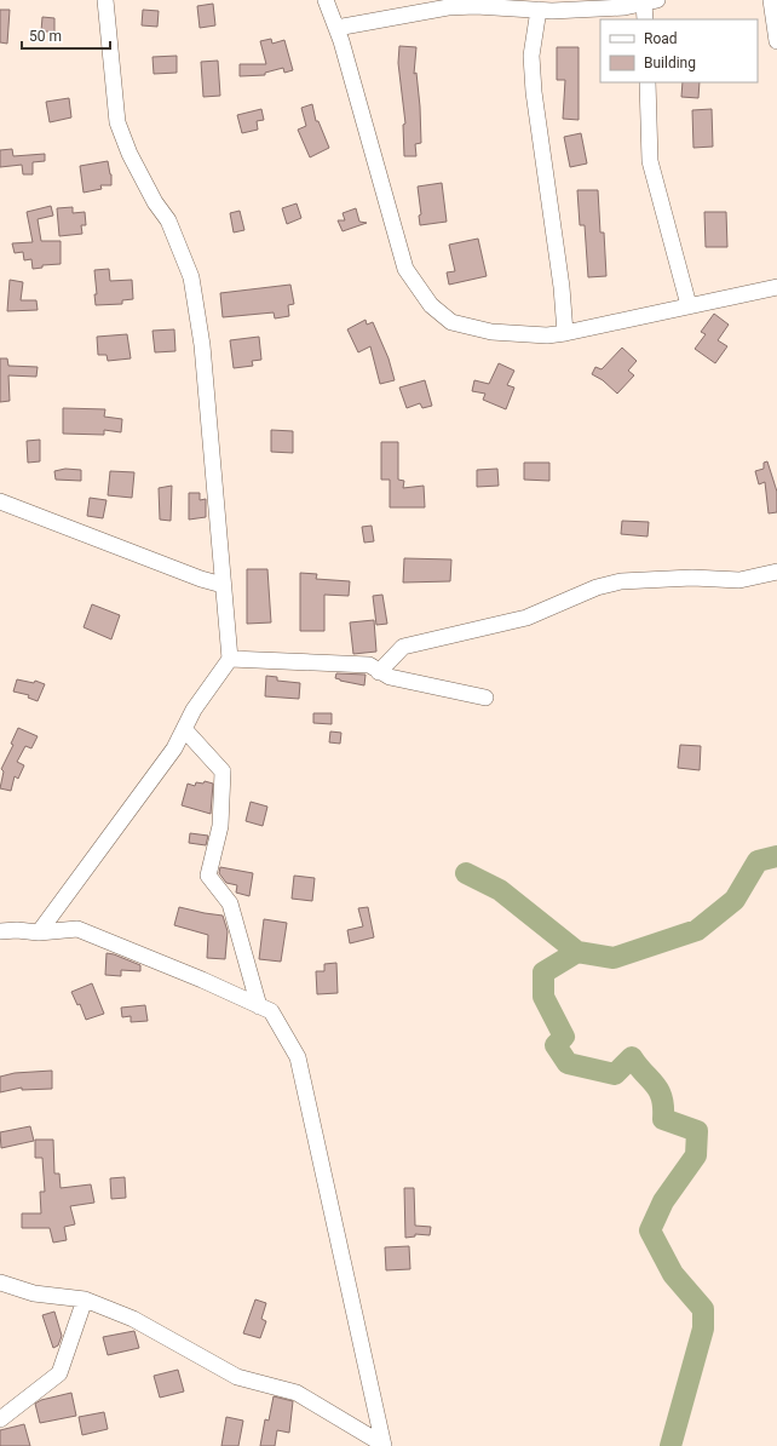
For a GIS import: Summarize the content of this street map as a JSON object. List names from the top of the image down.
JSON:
{
  "legend": ["Road", "Building"],
  "scale_bar": "50 m"
}
